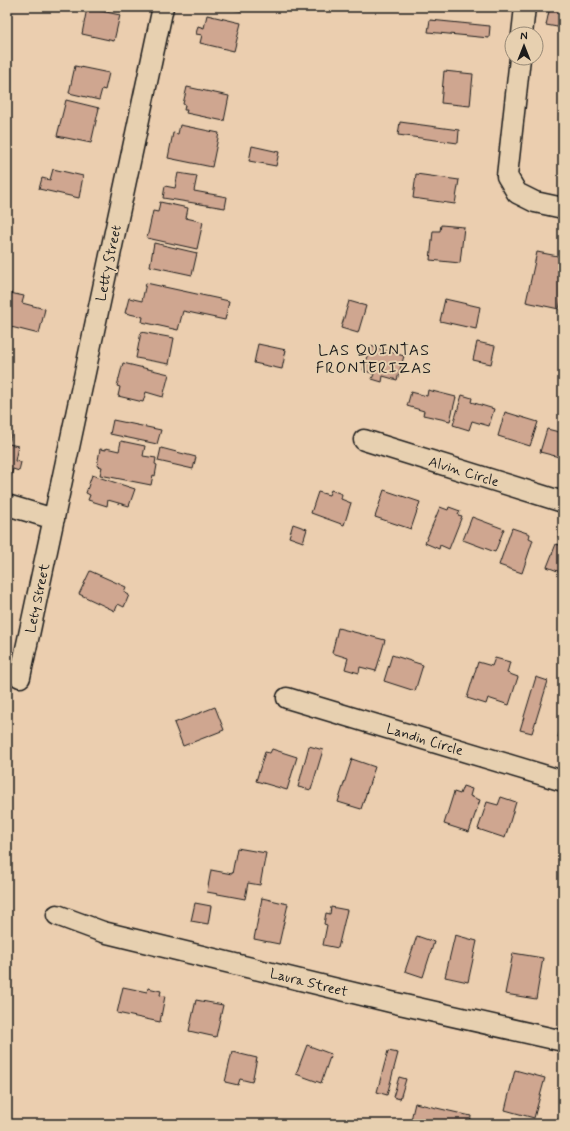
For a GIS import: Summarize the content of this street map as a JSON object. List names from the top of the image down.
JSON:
{
  "streets": {
    "street": [
      "Letty Street",
      "Alvin Circle",
      "Lety Street",
      "Landin Circle",
      "Laura Street"
    ]
  },
  "crossings": [
    ["Letty Street", "Lety Street"]
  ],
  "districts": ["LAS QUINTAS FRONTERIZAS"],
  "north": "top"
}
